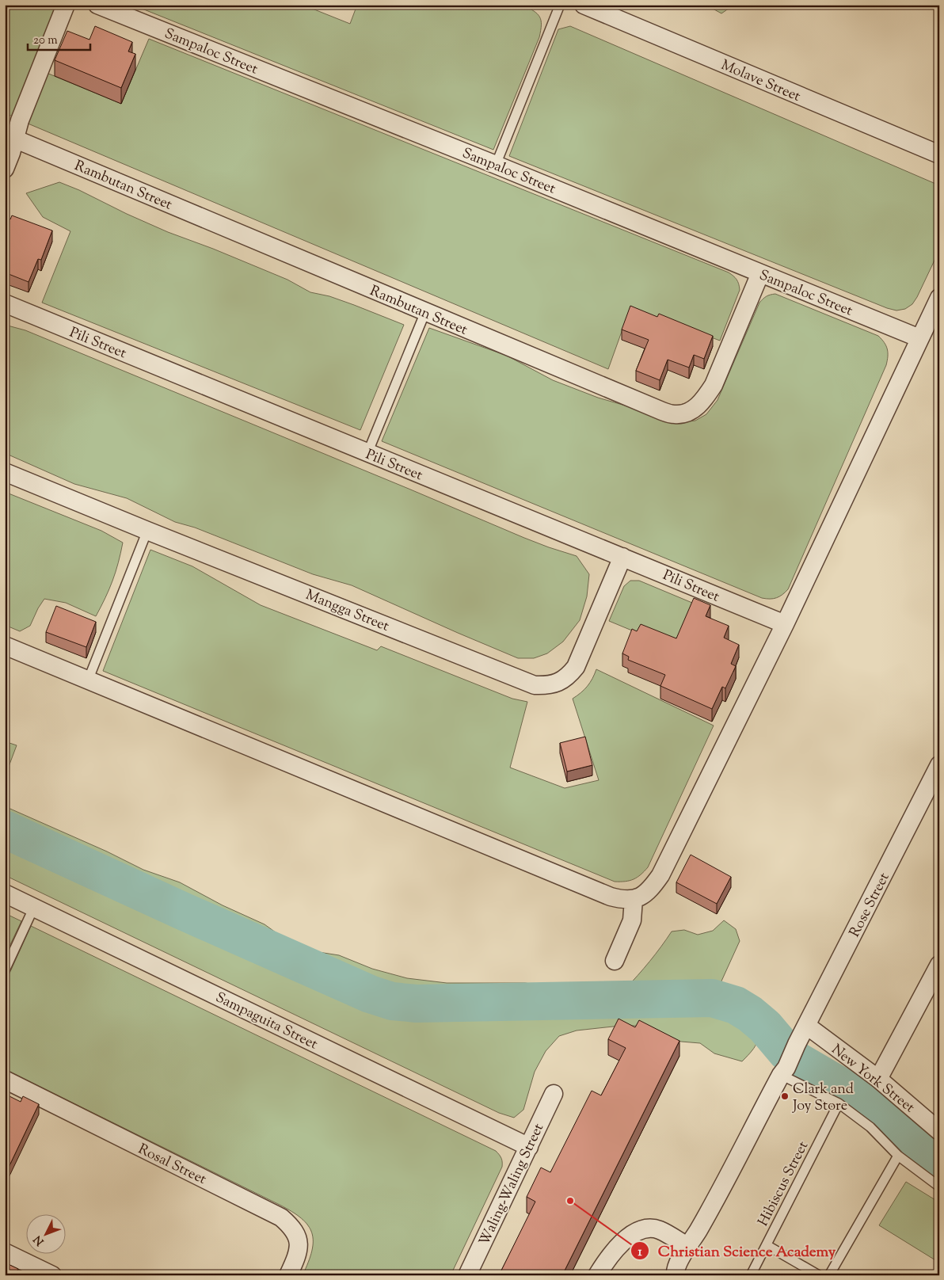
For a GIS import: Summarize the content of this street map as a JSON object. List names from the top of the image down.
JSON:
{
  "streets": {
    "street": [
      "Sampaloc Street",
      "Molave Street",
      "Rambutan Street",
      "Pili Street",
      "Mangga Street",
      "Rose Street",
      "Sampaguita Street",
      "New York Street",
      "Rosal Street",
      "Waling-Waling Street"
    ],
    "lane": ["Hibiscus Street"]
  },
  "crossings": [
    ["Sampaloc Street", "Rambutan Street"],
    ["Pili Street", "Mangga Street"],
    ["Rose Street", "New York Street"],
    ["Sampaguita Street", "Waling-Waling Street"]
  ],
  "places": ["Clark and Joy Store", "Christian Science Academy"],
  "scale_bar": "20 m",
  "north": "bottom left"
}
